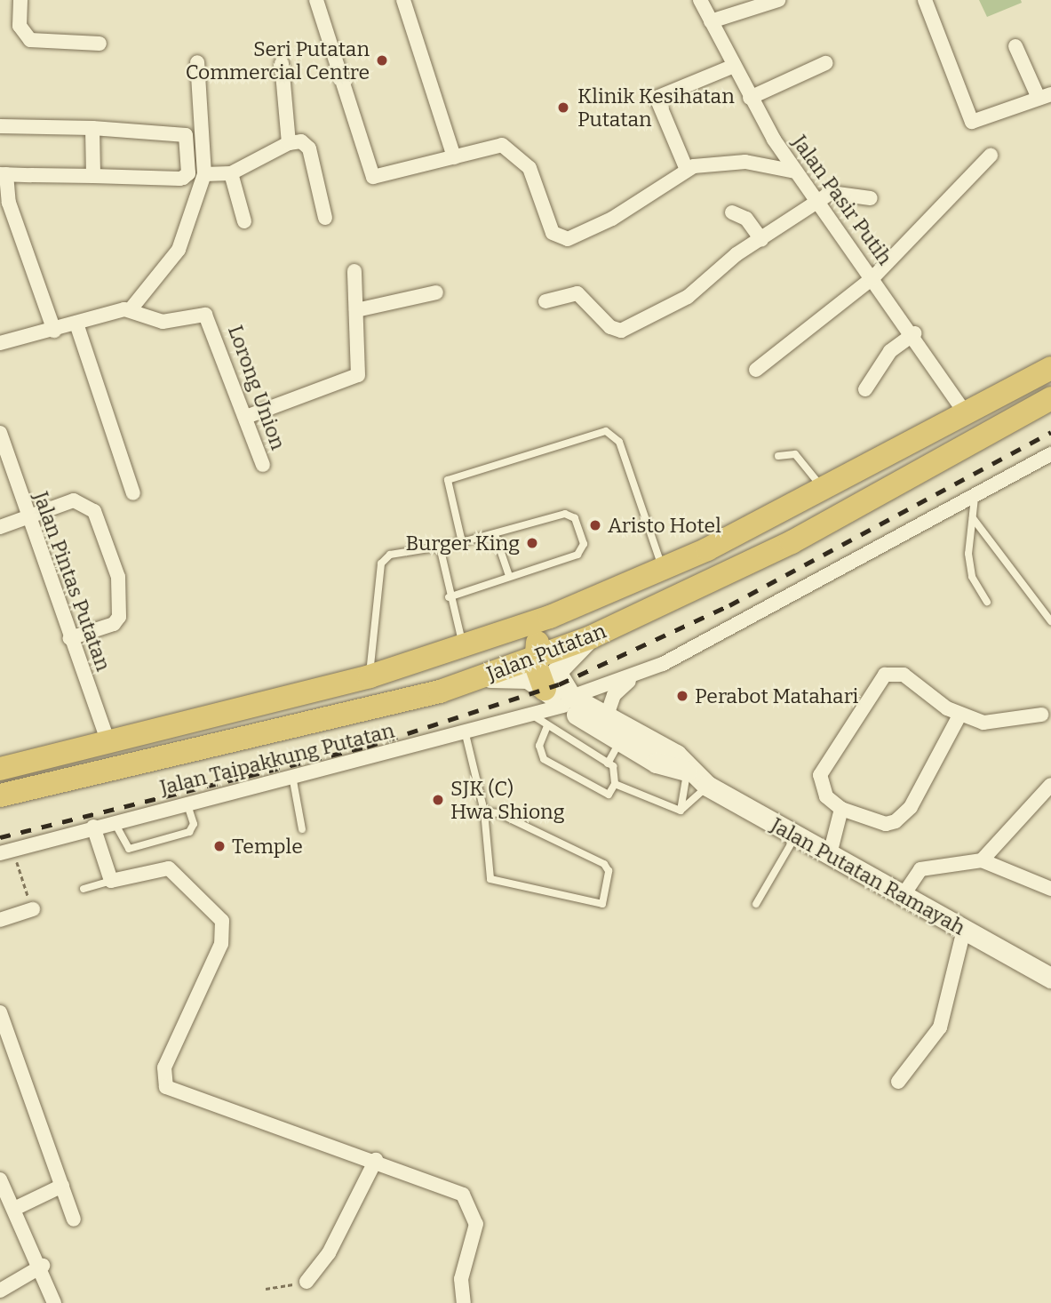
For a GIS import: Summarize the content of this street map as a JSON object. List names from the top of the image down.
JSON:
{
  "streets": {
    "highway": ["Jalan Putatan"],
    "main road": ["Jalan Putatan Ramayah"],
    "street": [
      "Jalan Pasir Putih",
      "Lorong Union",
      "Jalan Pintas Putatan",
      "Jalan Taipakkung Putatan"
    ]
  },
  "crossings": [
    ["Jalan Pasir Putih", "Jalan Putatan"],
    ["Jalan Pintas Putatan", "Jalan Putatan"],
    ["Jalan Putatan", "Jalan Putatan Ramayah"],
    ["Jalan Taipakkung Putatan", "Jalan Putatan Ramayah"]
  ],
  "places": [
    "Seri Putatan Commercial Centre",
    "Klinik Kesihatan Putatan",
    "Aristo Hotel",
    "Burger King",
    "Perabot Matahari",
    "SJK (C) Hwa Shiong",
    "Temple"
  ]
}
